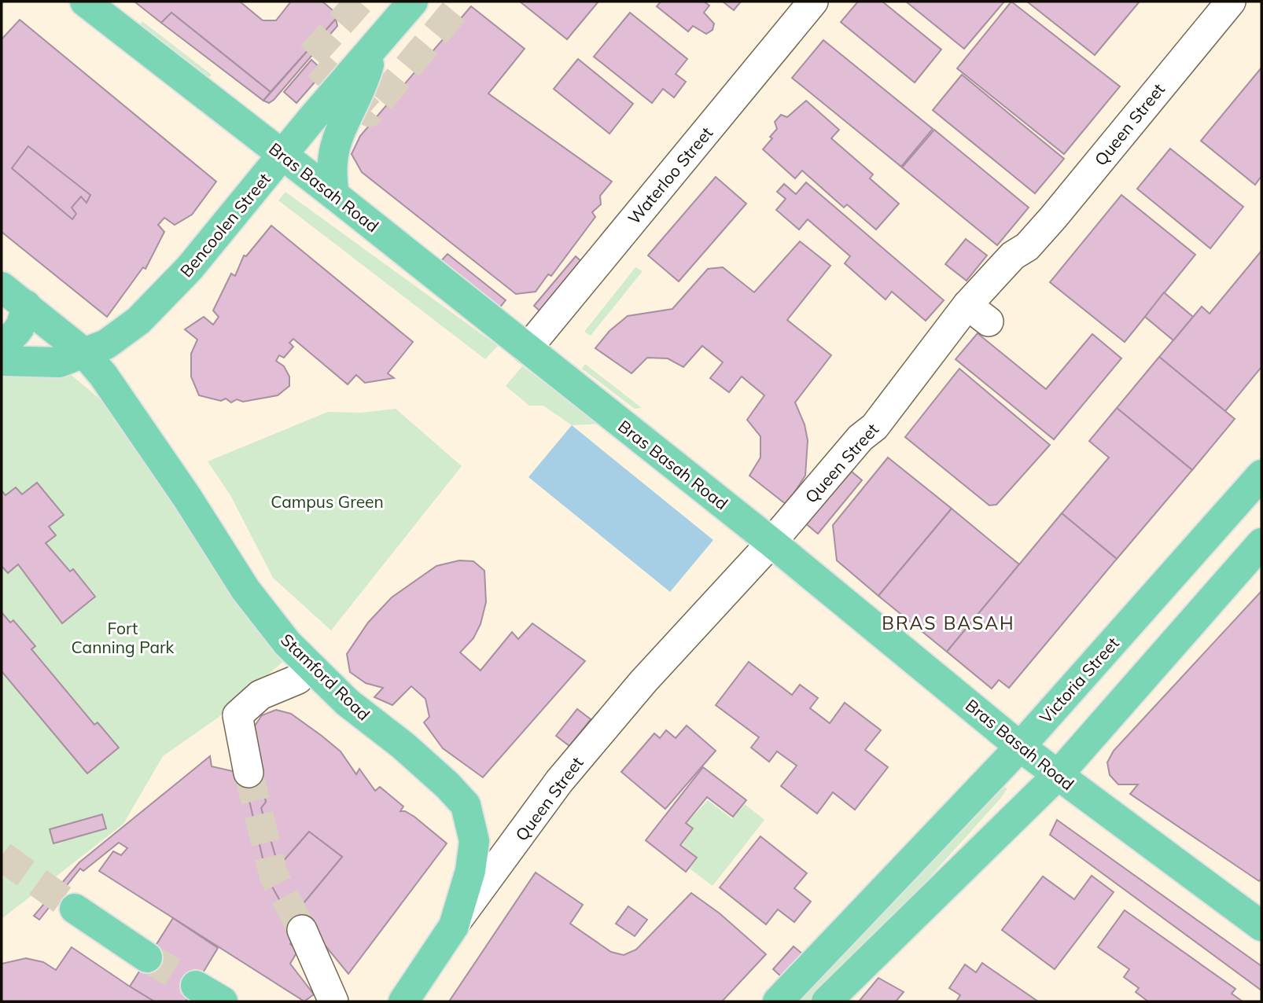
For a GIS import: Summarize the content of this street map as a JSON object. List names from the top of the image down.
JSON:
{
  "streets": {
    "main road": [
      "Bras Basah Road",
      "Bencoolen Street",
      "Stamford Road",
      "Victoria Street"
    ],
    "street": ["Queen Street", "Waterloo Street"]
  },
  "crossings": [
    ["Queen Street", "Bras Basah Road"],
    ["Queen Street", "Stamford Road"],
    ["Waterloo Street", "Bras Basah Road"],
    ["Bras Basah Road", "Bencoolen Street"],
    ["Bras Basah Road", "Victoria Street"],
    ["Bencoolen Street", "Stamford Road"]
  ],
  "districts": ["BRAS BASAH"],
  "parks": ["Campus Green", "Fort Canning Park"]
}
